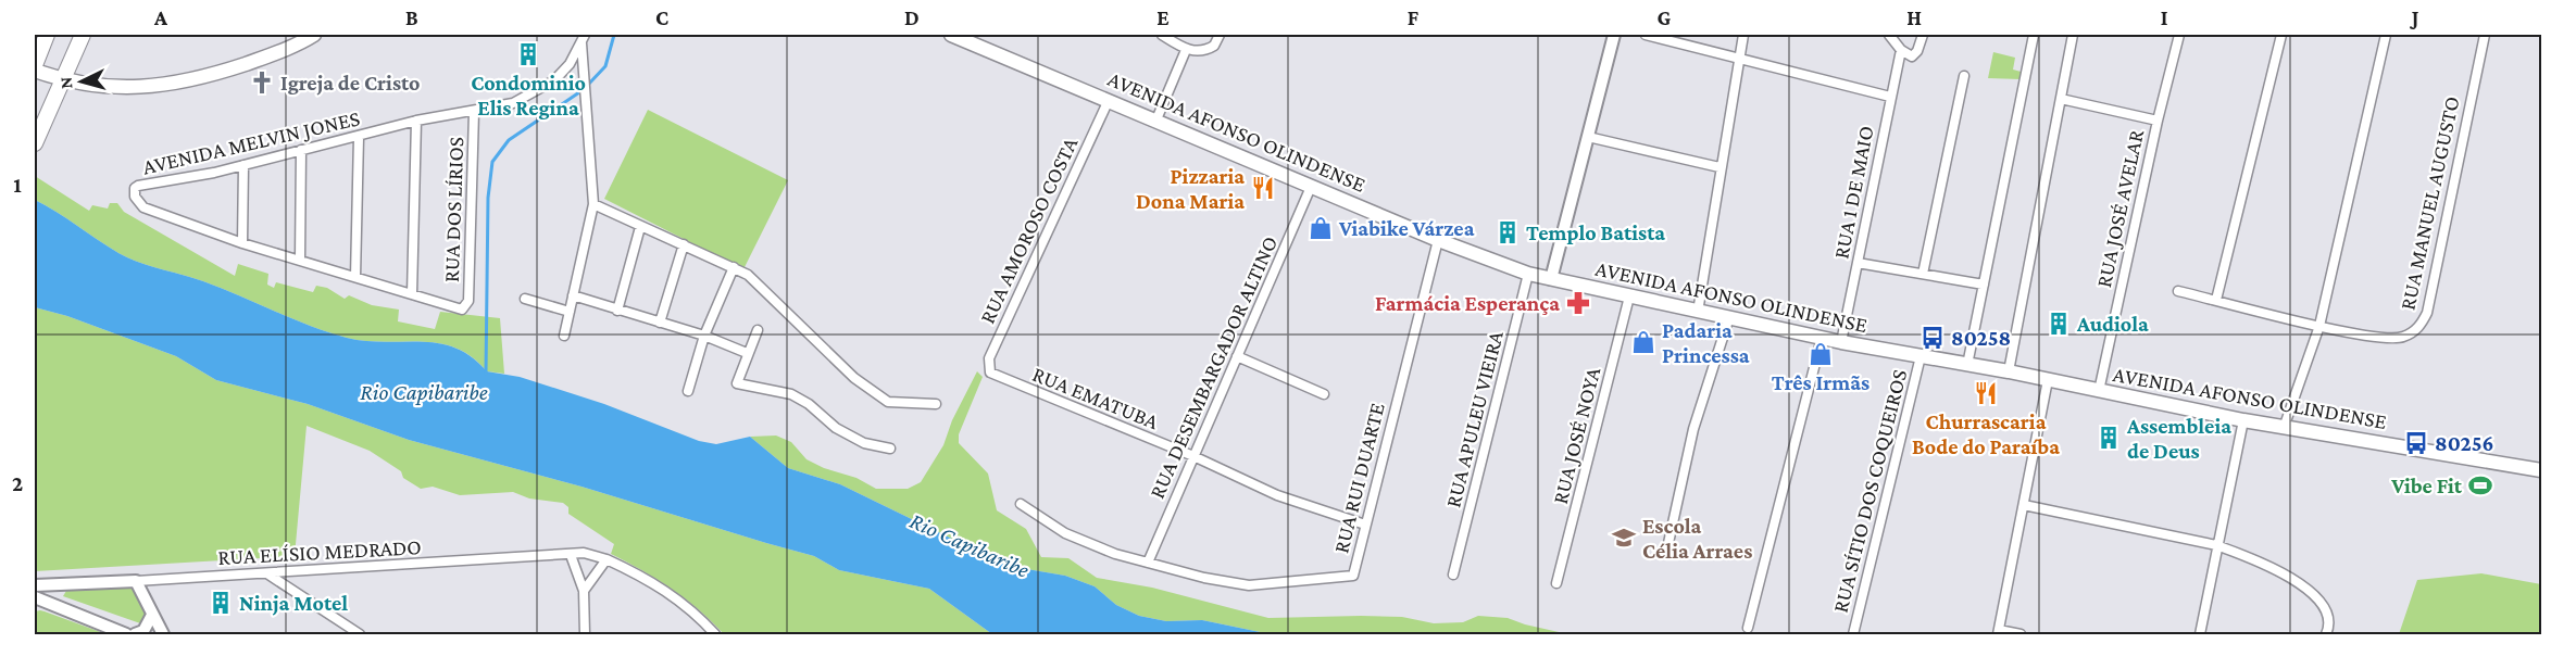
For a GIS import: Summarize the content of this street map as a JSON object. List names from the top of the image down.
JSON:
{
  "streets": {
    "main road": ["AVENIDA AFONSO OLINDENSE"],
    "street": [
      "AVENIDA MELVIN JONES",
      "RUA 1 DE MAIO",
      "RUA MANUEL AUGUSTO",
      "RUA JOSÉ AVELAR",
      "RUA DOS LÍRIOS",
      "RUA AMOROSO COSTA",
      "RUA DESEMBARGADOR ALTINO",
      "RUA EMATUBA",
      "RUA APULEU VIEIRA",
      "RUA JOSÉ NOYA",
      "RUA RUI DUARTE",
      "RUA SÍTIO DOS COQUEIROS",
      "RUA ELÍSIO MEDRADO"
    ]
  },
  "crossings": [
    ["AVENIDA AFONSO OLINDENSE", "RUA 1 DE MAIO"],
    ["AVENIDA AFONSO OLINDENSE", "RUA JOSÉ AVELAR"],
    ["AVENIDA AFONSO OLINDENSE", "RUA AMOROSO COSTA"],
    ["AVENIDA AFONSO OLINDENSE", "RUA DESEMBARGADOR ALTINO"],
    ["AVENIDA AFONSO OLINDENSE", "RUA APULEU VIEIRA"],
    ["AVENIDA AFONSO OLINDENSE", "RUA JOSÉ NOYA"],
    ["AVENIDA AFONSO OLINDENSE", "RUA RUI DUARTE"],
    ["AVENIDA AFONSO OLINDENSE", "RUA SÍTIO DOS COQUEIROS"],
    ["AVENIDA MELVIN JONES", "RUA DOS LÍRIOS"],
    ["RUA AMOROSO COSTA", "RUA EMATUBA"],
    ["RUA DESEMBARGADOR ALTINO", "RUA EMATUBA"],
    ["RUA DESEMBARGADOR ALTINO", "RUA RUI DUARTE"],
    ["RUA EMATUBA", "RUA RUI DUARTE"]
  ],
  "water": ["Rio Capibaribe"],
  "places": {
    "building": [
      "Condominio Elis Regina",
      "Templo Batista",
      "Audiola",
      "Assembleia de Deus",
      "Ninja Motel"
    ],
    "church": ["Igreja de Cristo"],
    "restaurant": ["Pizzaria Dona Maria", "Churrascaria Bode do Paraíba"],
    "shop": ["Viabike Várzea", "Padaria Princessa", "Três Irmãs"],
    "pharmacy": ["Farmácia Esperança"],
    "bus stop": ["80258", "80256"],
    "sports": ["Vibe Fit"],
    "school or university": ["Escola Célia Arraes"]
  },
  "north": "left",
  "grid": {
    "columns": [
      "A",
      "B",
      "C",
      "D",
      "E",
      "F",
      "G",
      "H",
      "I",
      "J"
    ],
    "rows": ["1", "2"]
  }
}
